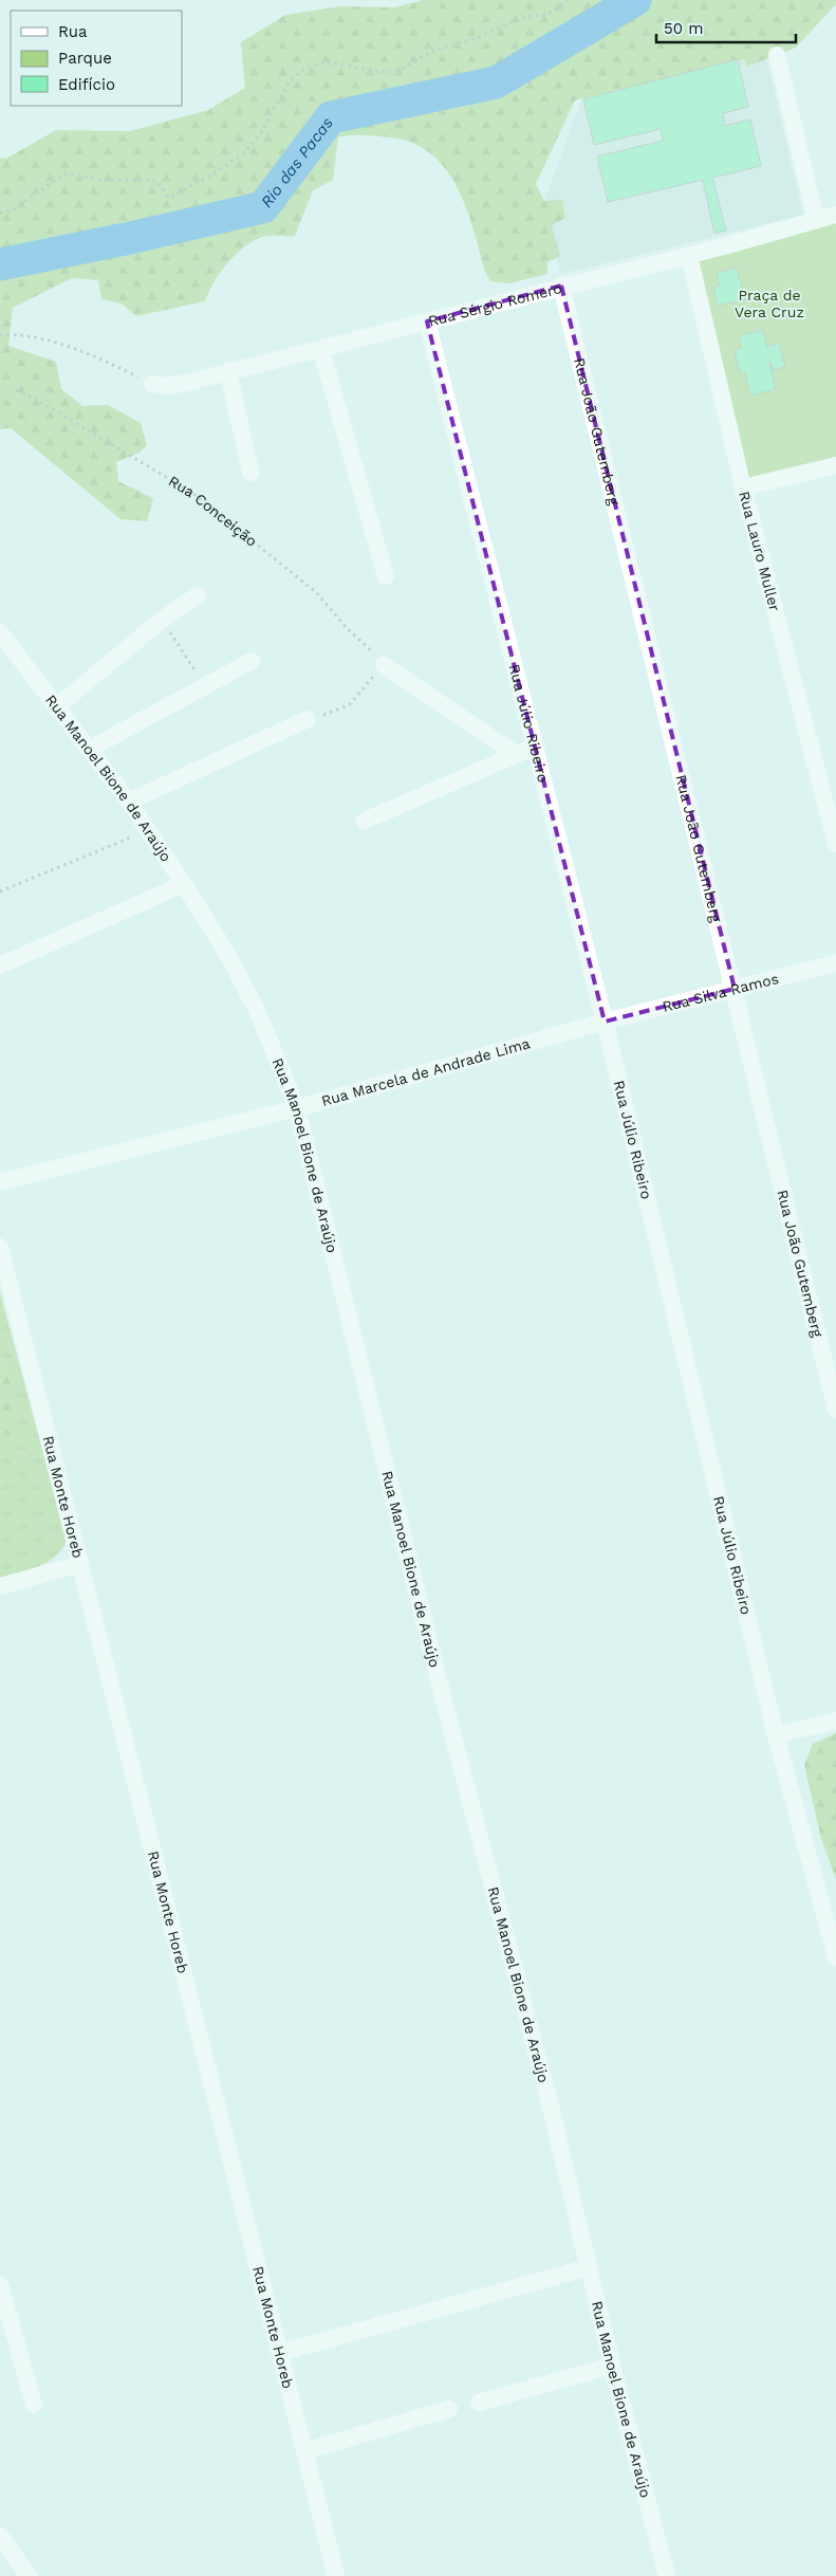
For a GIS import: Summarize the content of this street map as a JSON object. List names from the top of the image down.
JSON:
{
  "streets": {
    "street": [
      "Rua Sérgio Romero",
      "Rua João Gutemberg",
      "Rua Lauro Muller",
      "Rua Júlio Ribeiro",
      "Rua Manoel Bione de Araújo",
      "Rua Silva Ramos",
      "Rua Marcela de Andrade Lima",
      "Rua Monte Horeb"
    ],
    "path": ["Rua Conceição"]
  },
  "crossings": [
    ["Rua Sérgio Romero", "Rua João Gutemberg"],
    ["Rua Sérgio Romero", "Rua Lauro Muller"],
    ["Rua Sérgio Romero", "Rua Júlio Ribeiro"],
    ["Rua João Gutemberg", "Rua Silva Ramos"],
    ["Rua Júlio Ribeiro", "Rua Silva Ramos"],
    ["Rua Júlio Ribeiro", "Rua Marcela de Andrade Lima"],
    ["Rua Manoel Bione de Araújo", "Rua Marcela de Andrade Lima"],
    ["Rua Silva Ramos", "Rua Marcela de Andrade Lima"]
  ],
  "water": ["Rio das Pacas"],
  "parks": ["Praça de Vera Cruz"],
  "legend": ["Rua", "Parque", "Edifício"],
  "scale_bar": "50 m"
}
